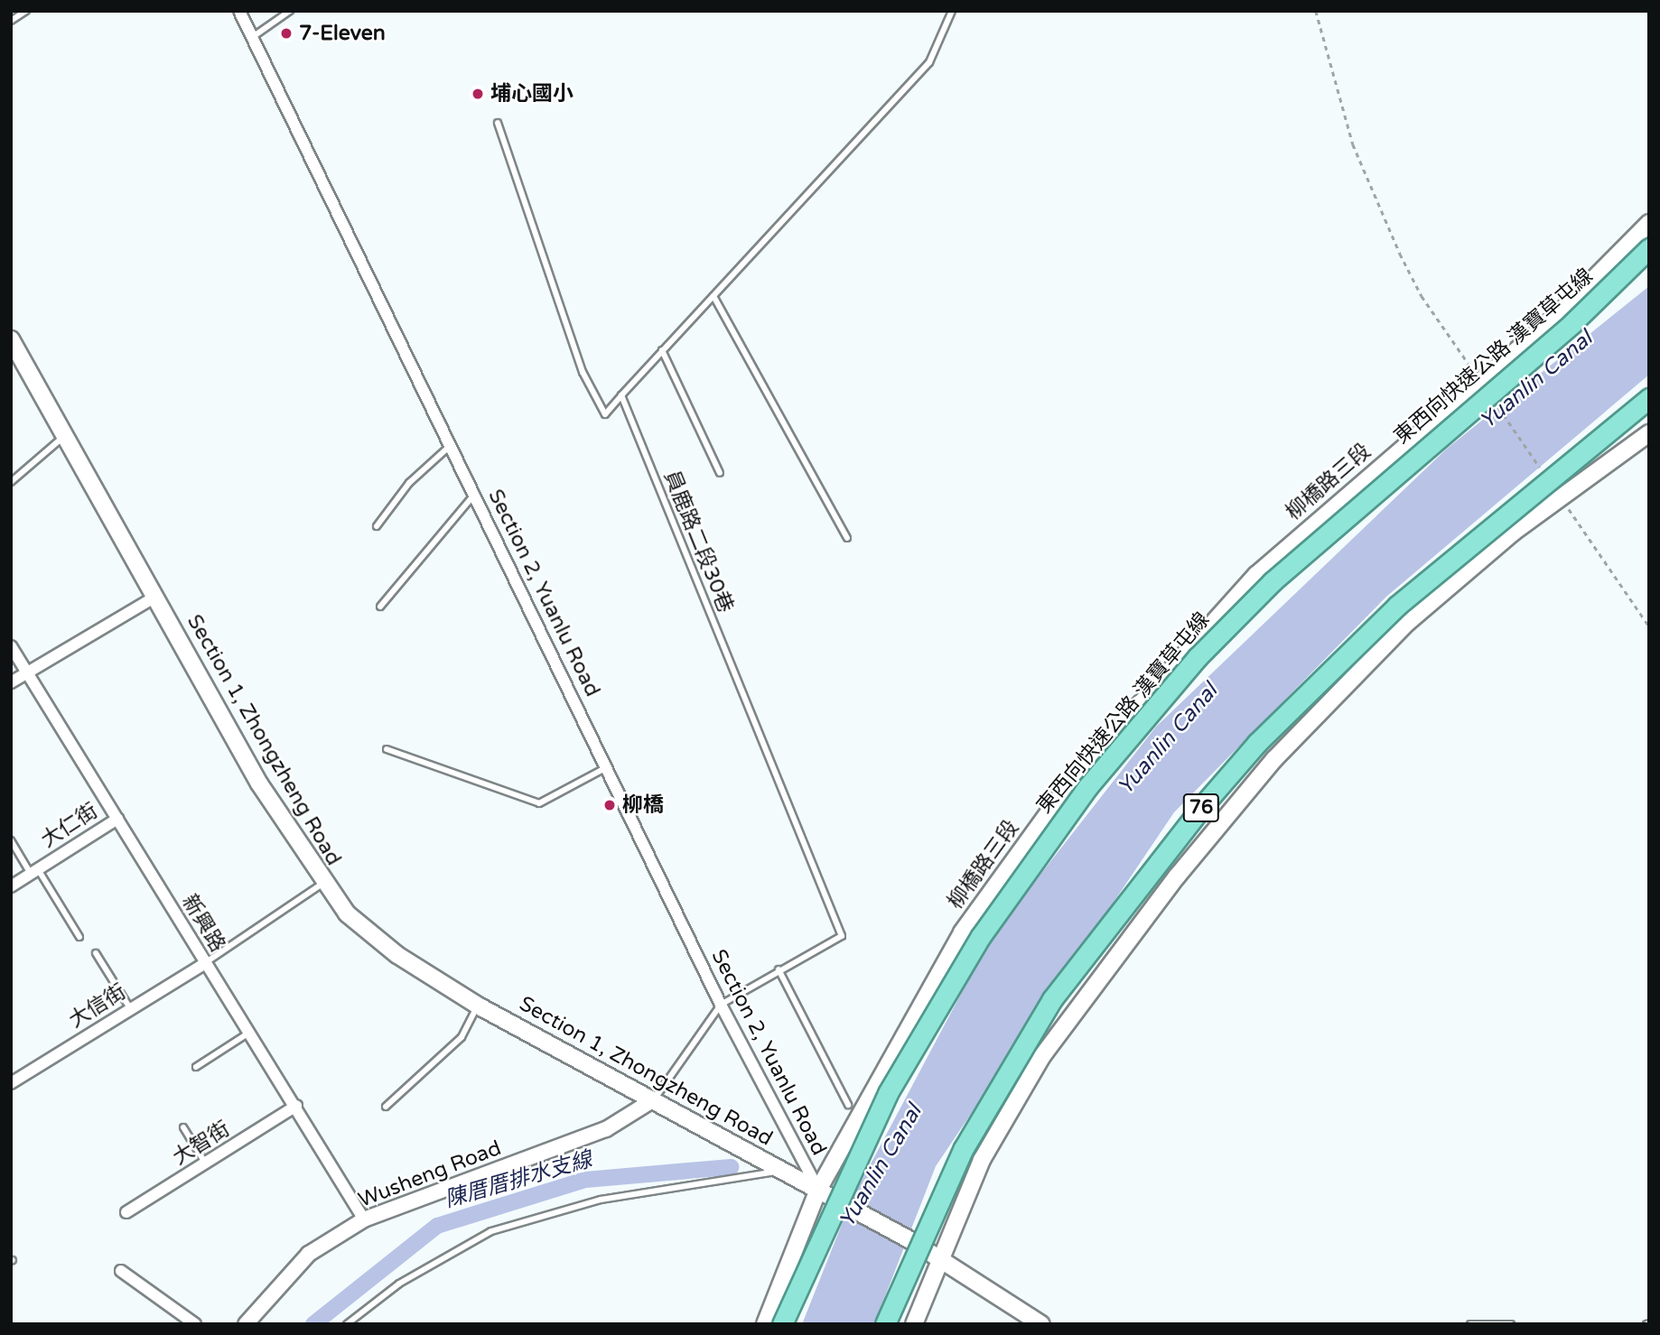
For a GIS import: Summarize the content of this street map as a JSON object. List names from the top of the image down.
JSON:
{
  "streets": {
    "highway": ["東西向快速公路 漢寶草屯線", "76"],
    "main road": ["柳橋路三段", "Section 1, Zhongzheng Road"],
    "street": [
      "Section 2, Yuanlu Road",
      "大仁街",
      "新興路",
      "大信街",
      "大智街",
      "Wusheng Road"
    ],
    "lane": ["員鹿路二段30巷"]
  },
  "crossings": [
    ["柳橋路三段", "Section 2, Yuanlu Road"],
    ["柳橋路三段", "Section 1, Zhongzheng Road"],
    ["員鹿路二段30巷", "Section 2, Yuanlu Road"],
    ["員鹿路二段30巷", "Section 1, Zhongzheng Road"],
    ["員鹿路二段30巷", "Wusheng Road"],
    ["Section 2, Yuanlu Road", "Section 1, Zhongzheng Road"],
    ["Section 1, Zhongzheng Road", "Wusheng Road"],
    ["大仁街", "新興路"],
    ["新興路", "大信街"],
    ["新興路", "大智街"],
    ["新興路", "Wusheng Road"]
  ],
  "water": ["Yuanlin Canal", "陳厝厝排水支線"],
  "places": ["7-Eleven", "埔心國小", "柳橋"]
}
